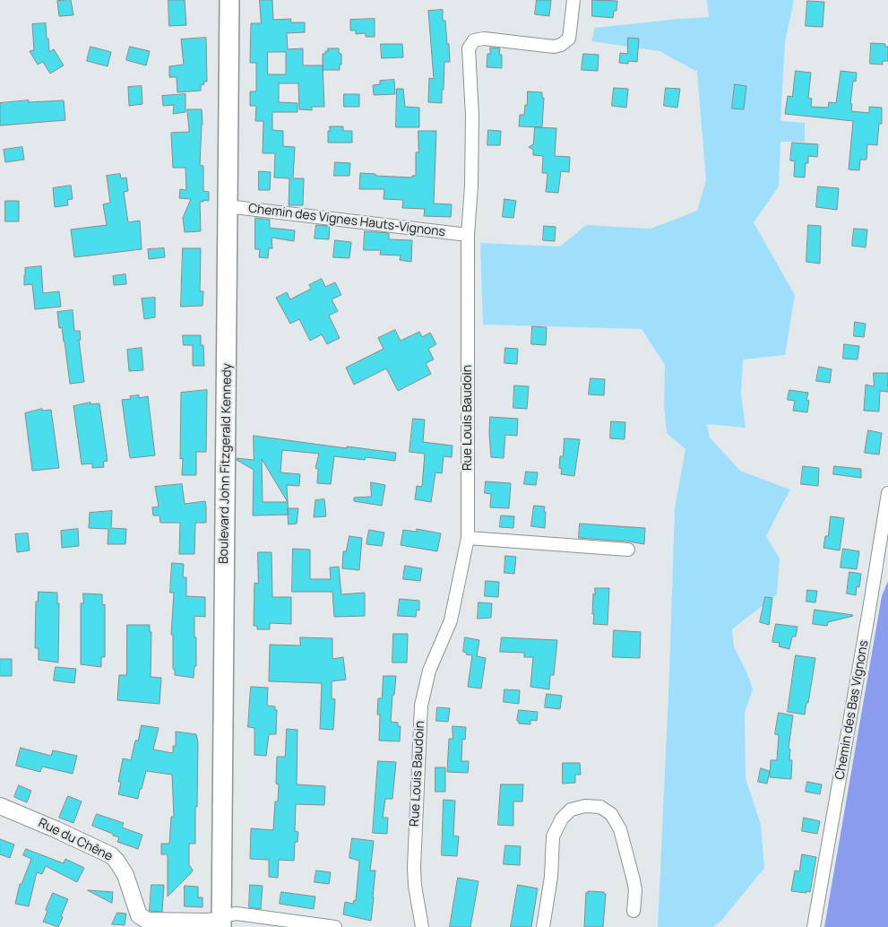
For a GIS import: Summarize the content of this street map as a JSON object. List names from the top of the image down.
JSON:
{
  "streets": {
    "main road": ["Boulevard John Fitzgerald Kennedy"],
    "street": [
      "Chemin des Vignes Hauts-Vignons",
      "Rue Louis Baudoin",
      "Chemin des Bas Vignons",
      "Rue du Chêne"
    ]
  },
  "crossings": [
    ["Chemin des Vignes Hauts-Vignons", "Rue Louis Baudoin"],
    ["Chemin des Vignes Hauts-Vignons", "Boulevard John Fitzgerald Kennedy"],
    ["Boulevard John Fitzgerald Kennedy", "Rue du Chêne"]
  ]
}
